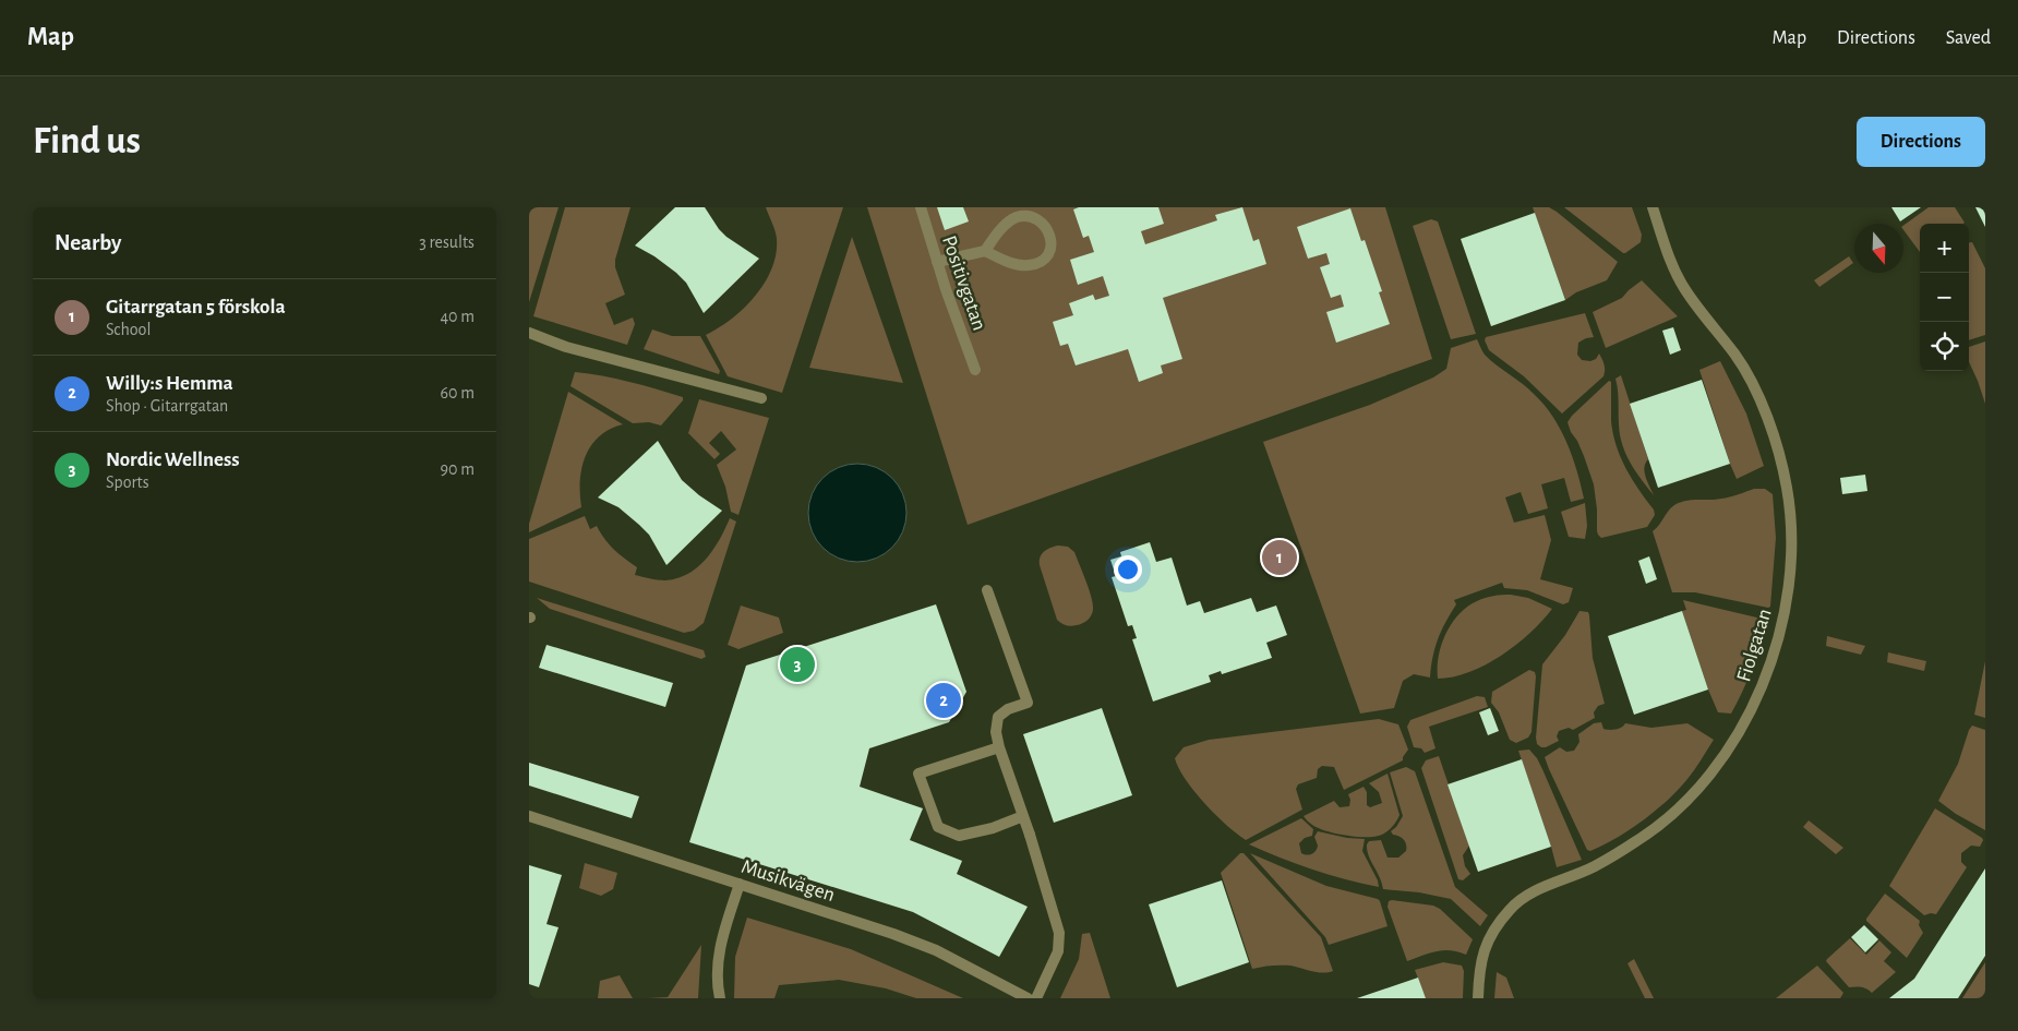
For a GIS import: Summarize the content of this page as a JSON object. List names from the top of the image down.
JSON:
{
  "streets": {
    "street": ["Positivgatan", "Fiolgatan", "Musikvägen"]
  },
  "north": "bottom",
  "page": {
    "header": "Map",
    "nav": ["Map", "Directions", "Saved"],
    "buttons": "Directions",
    "title": "Find us",
    "heading": ["Nearby", "3 results"],
    "map_buttons": ["+", "−"],
    "list": [
      {
        "mark": "1",
        "name": "Gitarrgatan 5 förskola",
        "note": "School",
        "value": "40 m"
      },
      {
        "mark": "2",
        "name": "Willy:s Hemma",
        "note": "Shop · Gitarrgatan",
        "value": "60 m"
      },
      {
        "mark": "3",
        "name": "Nordic Wellness",
        "note": "Sports",
        "value": "90 m"
      }
    ],
    "pins": ["1", "3", "2"]
  }
}
